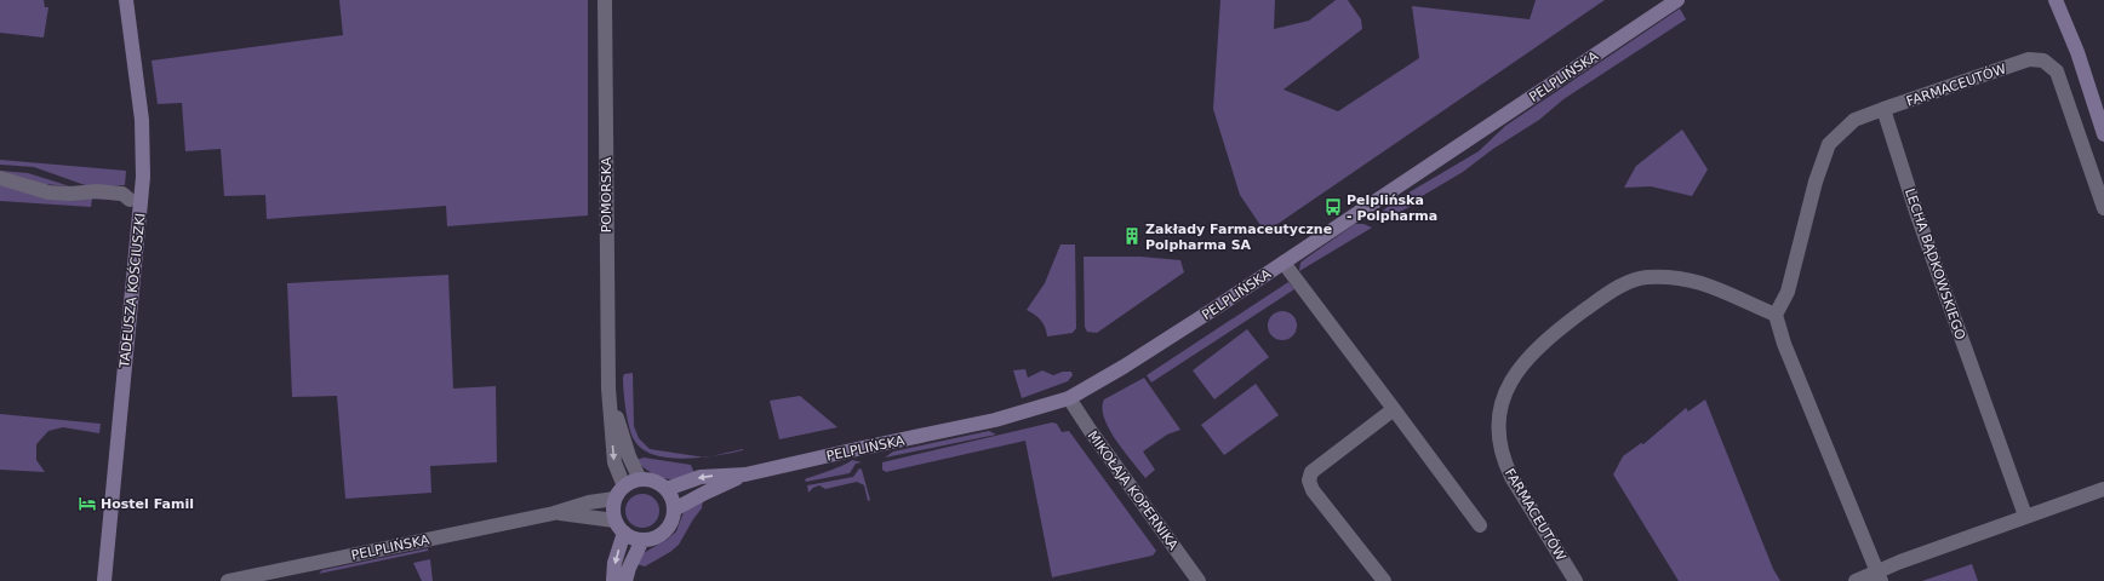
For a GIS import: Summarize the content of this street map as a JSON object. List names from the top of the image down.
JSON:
{
  "streets": {
    "street": [
      "PELPLIŃSKA",
      "FARMACEUTÓW",
      "POMORSKA",
      "LECHA BĄDKOWSKIEGO",
      "TADEUSZA KOŚCIUSZKI",
      "MIKOŁAJA KOPERNIKA"
    ]
  },
  "crossings": [
    ["PELPLIŃSKA", "POMORSKA"],
    ["PELPLIŃSKA", "MIKOŁAJA KOPERNIKA"],
    ["FARMACEUTÓW", "LECHA BĄDKOWSKIEGO"]
  ],
  "places": {
    "bus stop": ["Pelplińska - Polpharma"],
    "building": ["Zakłady Farmaceutyczne Polpharma SA"],
    "hotel": ["Hostel Famil"]
  }
}
